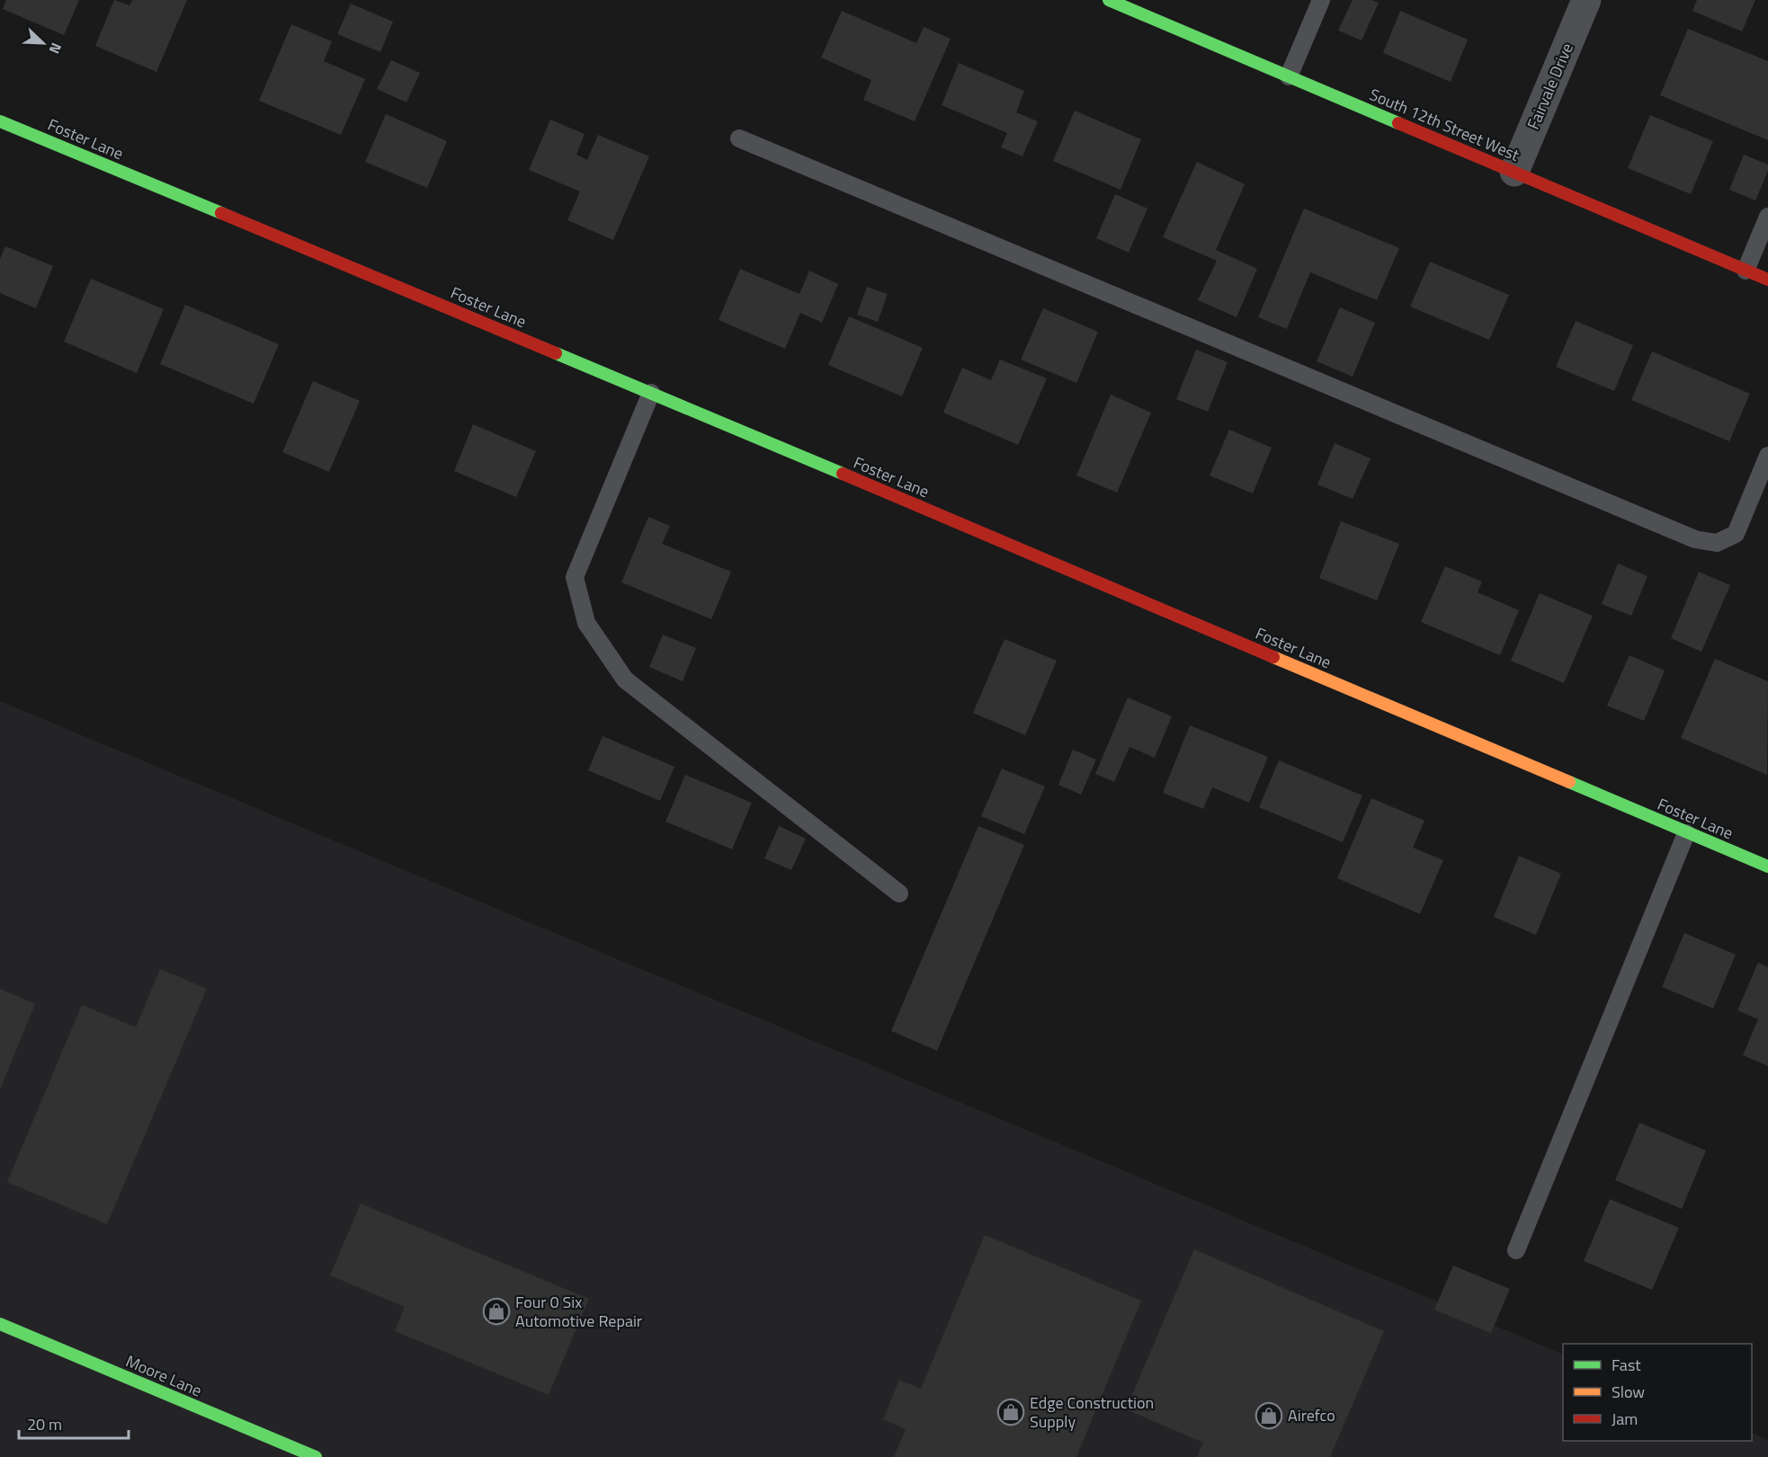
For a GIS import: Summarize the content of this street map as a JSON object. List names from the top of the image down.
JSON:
{
  "streets": {
    "street": [
      "Fairvale Drive",
      "South 12th Street West",
      "Foster Lane",
      "Moore Lane"
    ]
  },
  "crossings": [
    ["Fairvale Drive", "South 12th Street West"]
  ],
  "places": {
    "shop": ["Four 0 Six Automotive Repair", "Edge Construction Supply", "Airefco"]
  },
  "legend": ["Fast", "Slow", "Jam"],
  "scale_bar": "20 m",
  "north": "bottom right"
}
